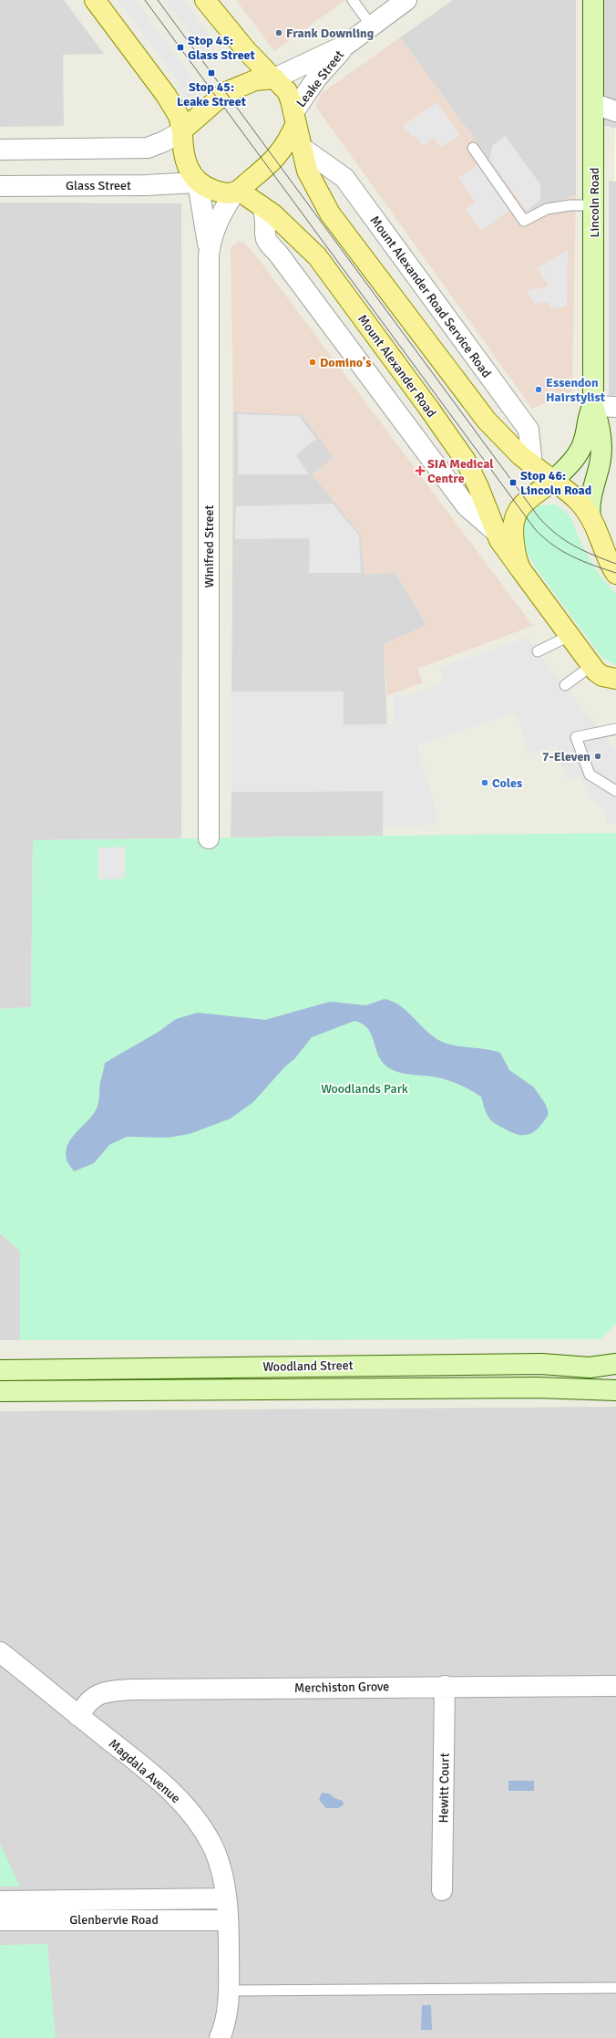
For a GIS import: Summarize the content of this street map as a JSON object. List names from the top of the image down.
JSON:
{
  "streets": {
    "main road": ["Lincoln Road", "Mount Alexander Road", "Woodland Street"],
    "street": [
      "Leake Street",
      "Glass Street",
      "Mount Alexander Road Service Road",
      "Winifred Street",
      "Merchiston Grove",
      "Magdala Avenue",
      "Hewitt Court",
      "Glenbervie Road"
    ]
  },
  "crossings": [
    ["Leake Street", "Glass Street"],
    ["Leake Street", "Mount Alexander Road"],
    ["Leake Street", "Winifred Street"],
    ["Glass Street", "Mount Alexander Road"],
    ["Glass Street", "Winifred Street"],
    ["Mount Alexander Road", "Winifred Street"],
    ["Merchiston Grove", "Magdala Avenue"],
    ["Merchiston Grove", "Hewitt Court"],
    ["Magdala Avenue", "Glenbervie Road"]
  ],
  "parks": ["Woodlands Park"],
  "places": {
    "other": [
      "Frank Downling",
      "Domino's",
      "Essendon Hairstylist",
      "7-Eleven",
      "Coles"
    ],
    "transit": ["Stop 45: Glass Street", "Stop 45: Leake Street", "Stop 46: Lincoln Road"],
    "health": ["SIA Medical Centre"]
  }
}
